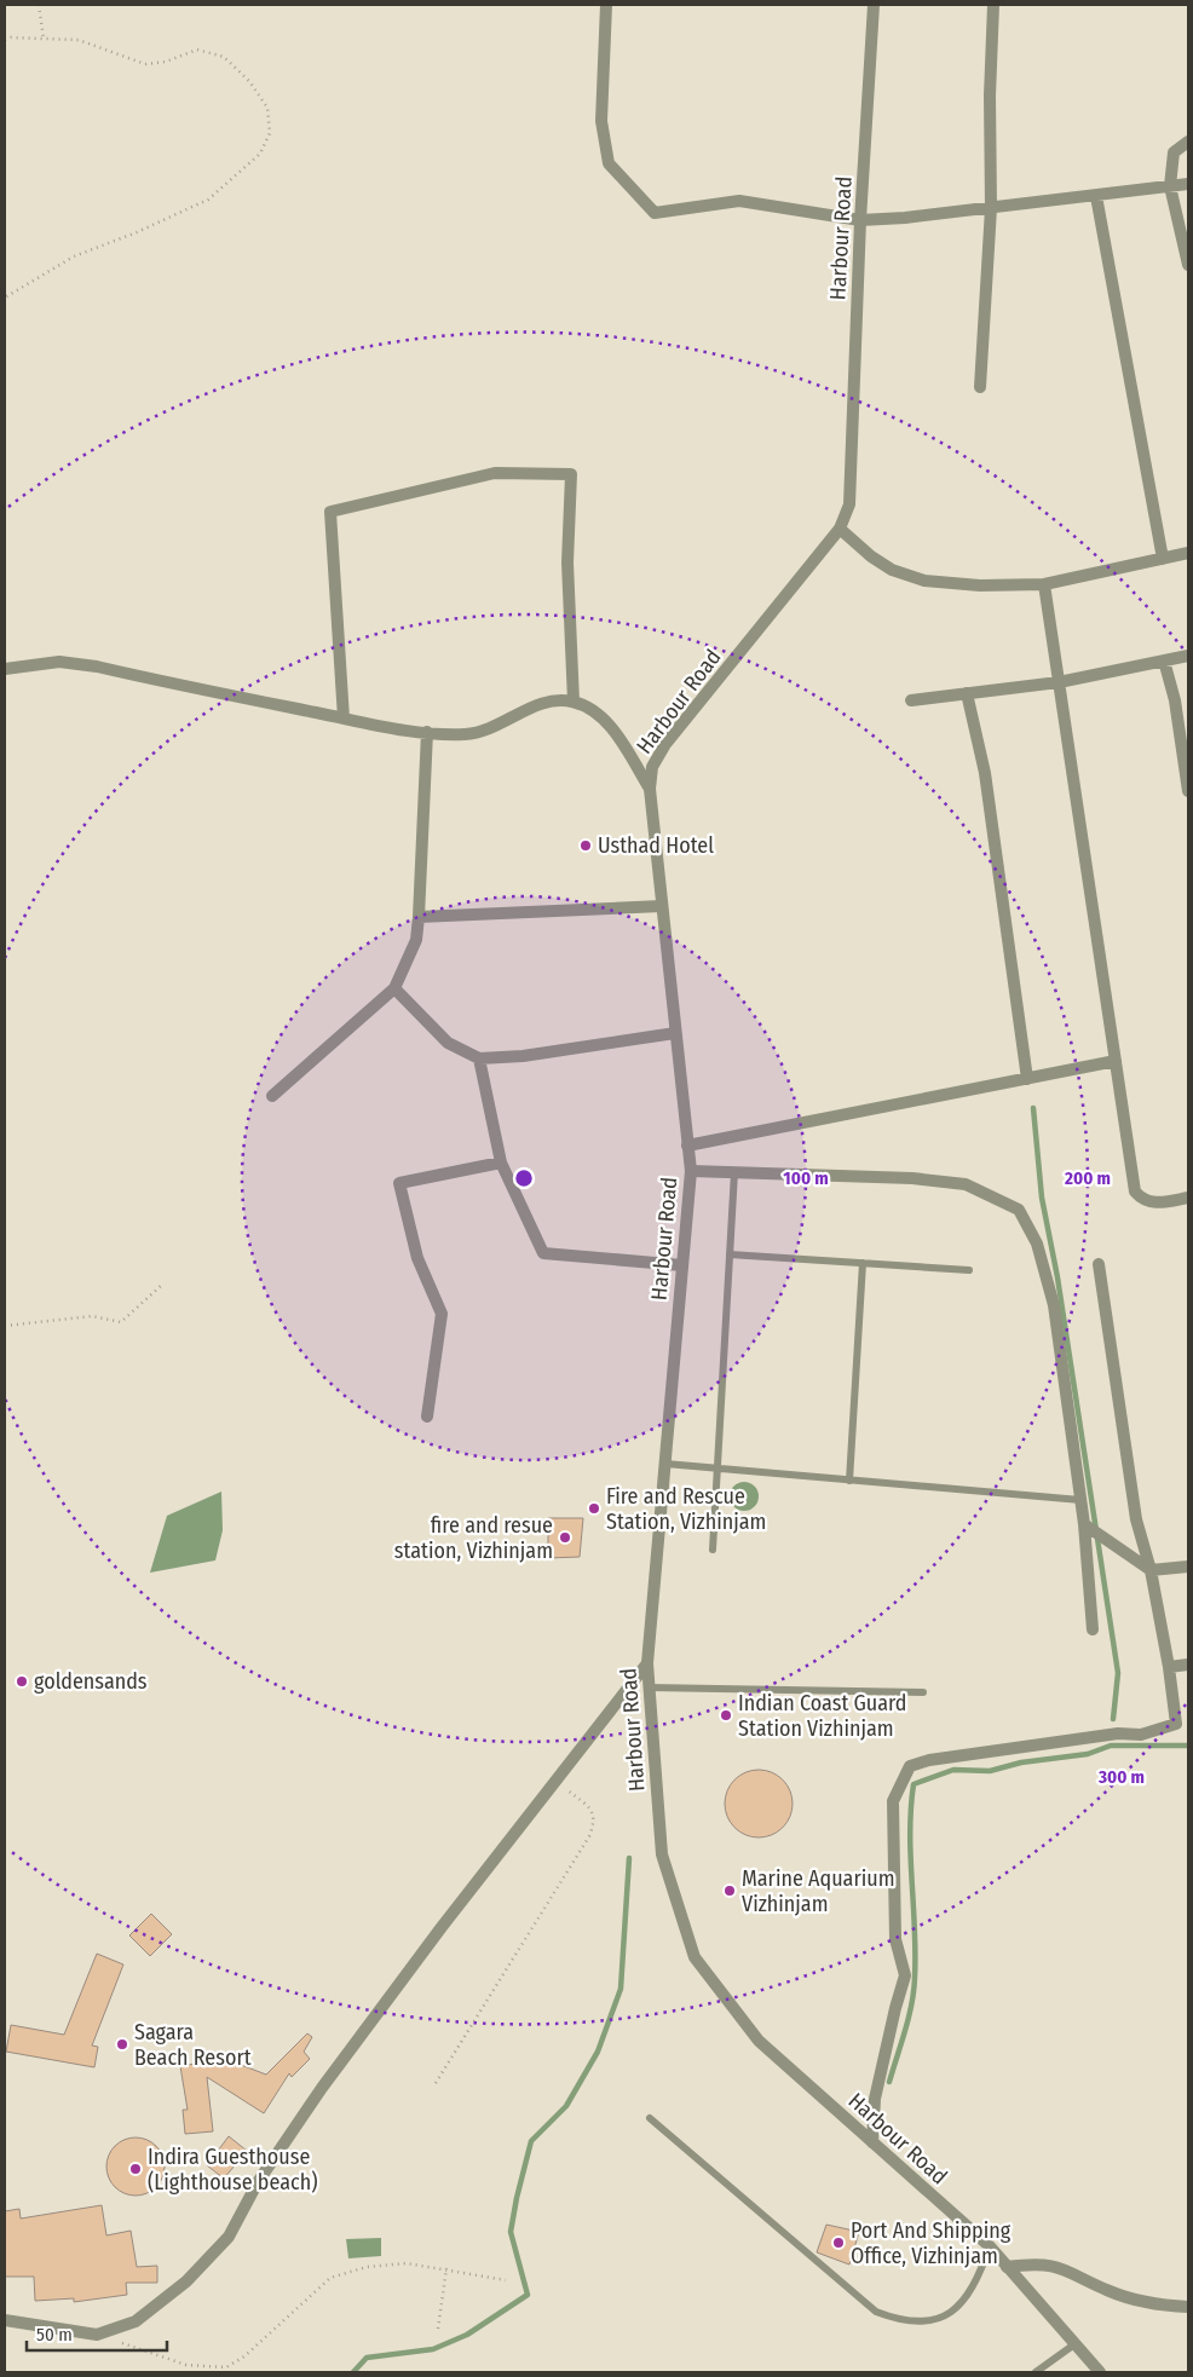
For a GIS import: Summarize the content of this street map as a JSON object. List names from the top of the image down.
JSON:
{
  "streets": {
    "street": ["Harbour Road"]
  },
  "places": [
    "Usthad Hotel",
    "Fire and Rescue Station, Vizhinjam",
    "fire and resue station, Vizhinjam",
    "goldensands",
    "Indian Coast Guard Station Vizhinjam",
    "Marine Aquarium Vizhinjam",
    "Sagara Beach Resort",
    "Indira Guesthouse (Lighthouse beach)",
    "Port And Shipping Office, Vizhinjam"
  ],
  "scale_bar": "50 m",
  "rings": ["100 m", "200 m", "300 m"]
}
